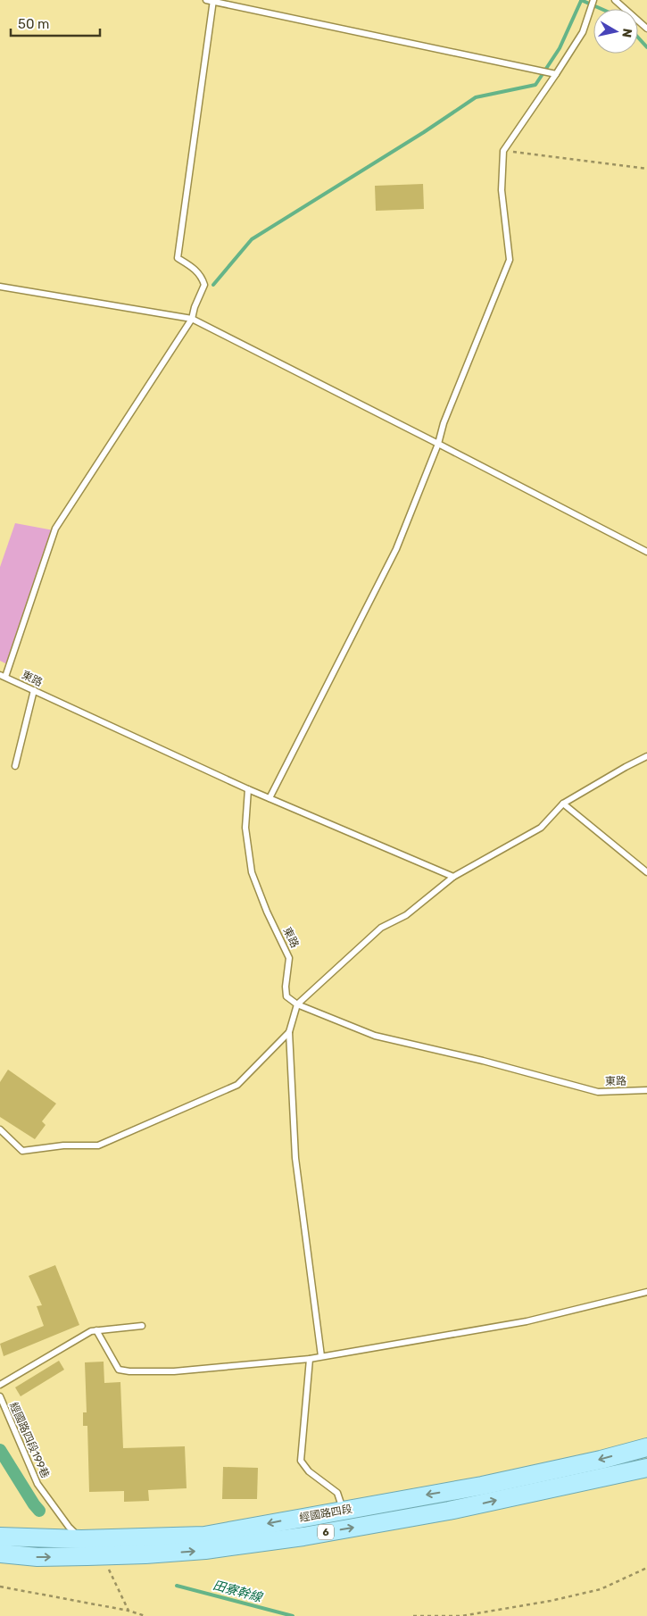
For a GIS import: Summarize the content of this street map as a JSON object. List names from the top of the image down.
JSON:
{
  "streets": {
    "main road": ["經國路四段", "6"],
    "lane": ["東路", "經國路四段199巷"]
  },
  "crossings": [
    ["經國路四段199巷", "經國路四段"]
  ],
  "water": ["田寮幹線"],
  "scale_bar": "50 m",
  "north": "right"
}
